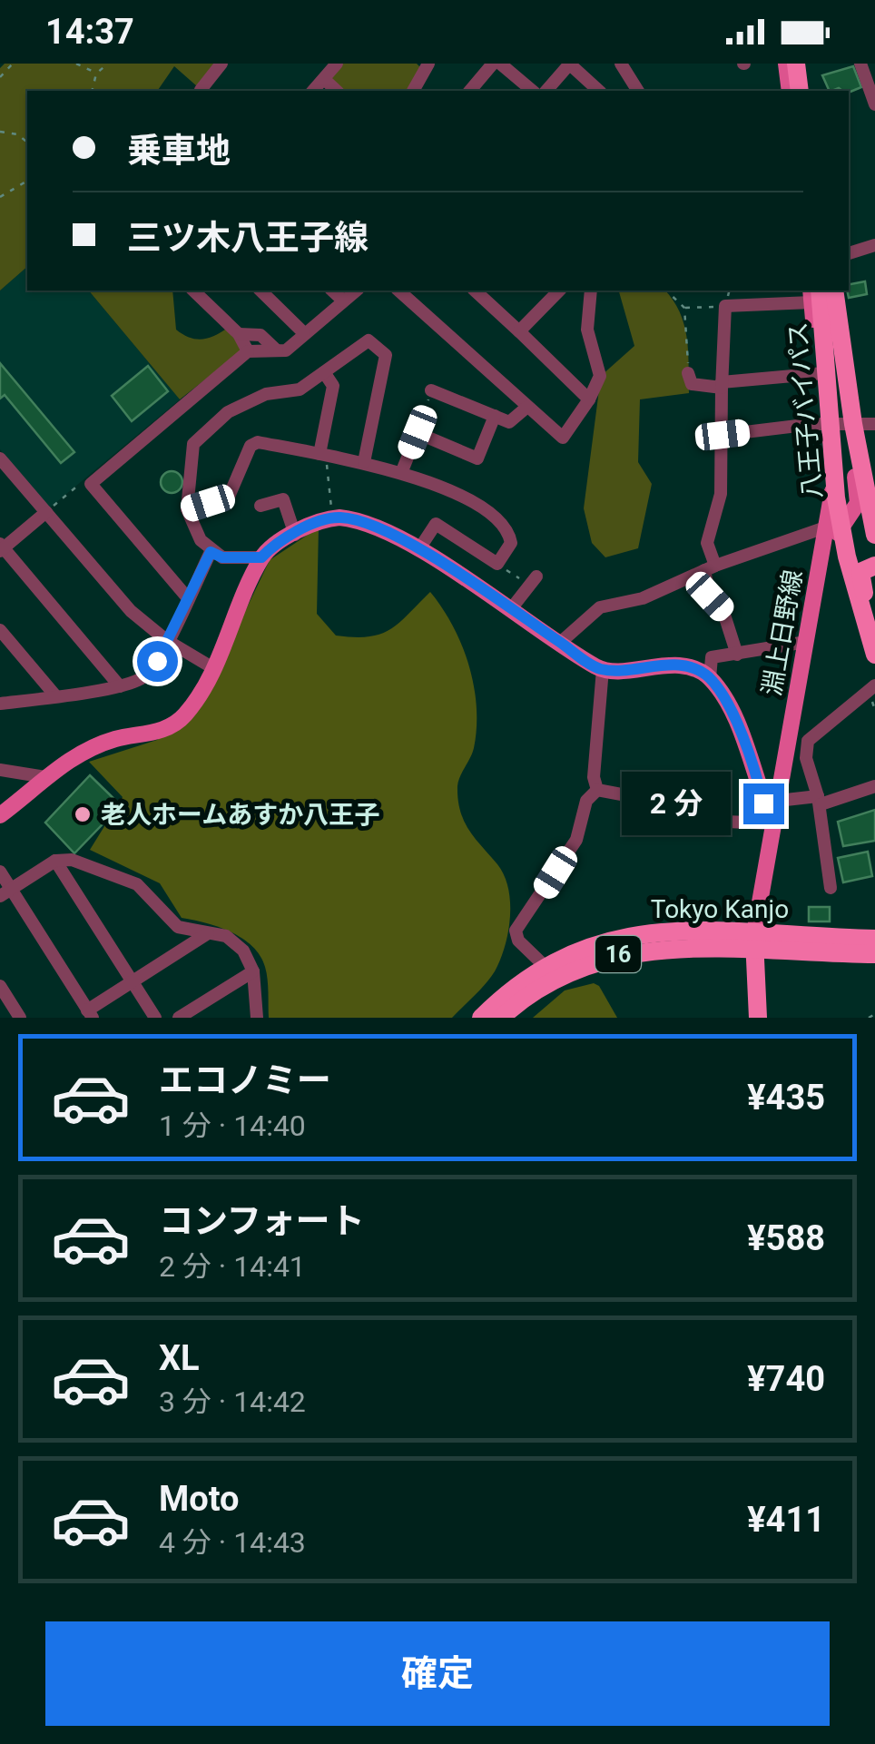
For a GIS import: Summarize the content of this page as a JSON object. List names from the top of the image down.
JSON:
{
  "streets": {
    "highway": ["八王子バイパス", "Tokyo Kanjo", "16"],
    "main road": ["淵上日野線"]
  },
  "crossings": [
    ["八王子バイパス", "淵上日野線"],
    ["淵上日野線", "Tokyo Kanjo"]
  ],
  "places": ["老人ホームあすか八王子"],
  "page": {
    "status": "14:37",
    "banner": ["乗車地", "三ツ木八王子線"],
    "bubble": "2 分",
    "list": [
      {
        "name": "エコノミー",
        "note": "1 分 · 14:40",
        "value": "¥435"
      },
      {
        "name": "コンフォート",
        "note": "2 分 · 14:41",
        "value": "¥588"
      },
      {
        "name": "XL",
        "note": "3 分 · 14:42",
        "value": "¥740"
      },
      {
        "name": "Moto",
        "note": "4 分 · 14:43",
        "value": "¥411"
      }
    ],
    "buttons": "確定"
  }
}
